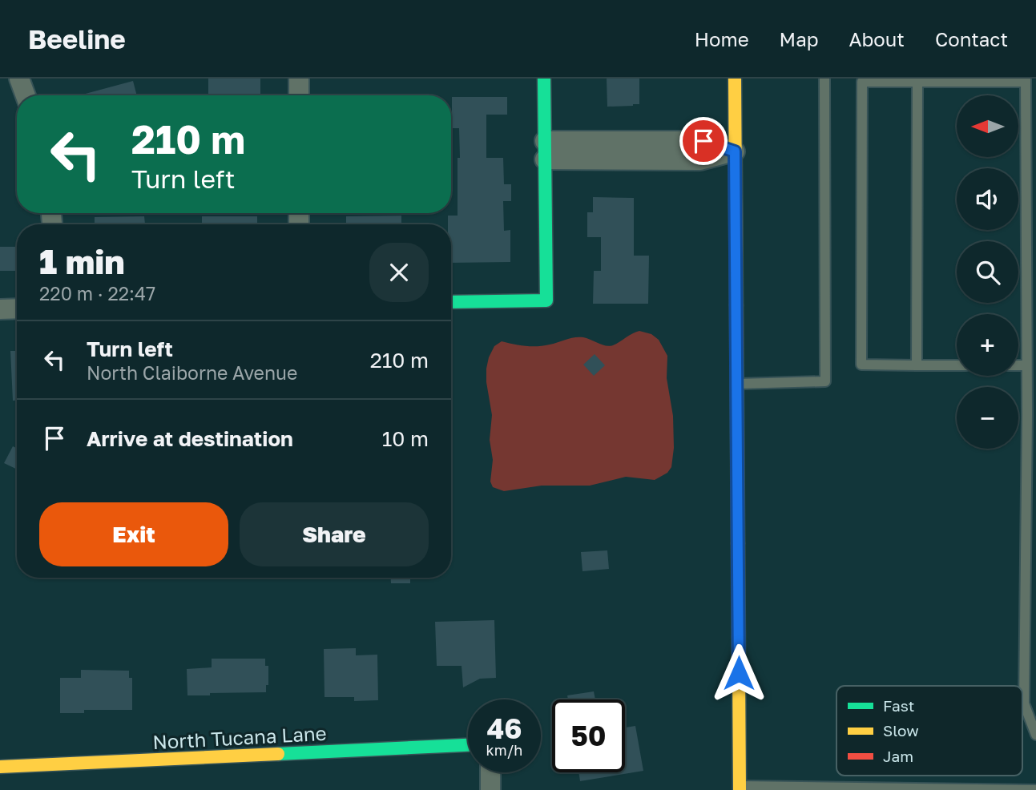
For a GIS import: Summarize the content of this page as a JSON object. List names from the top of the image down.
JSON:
{
  "streets": {
    "street": ["North Tucana Lane"]
  },
  "legend": ["Fast", "Slow", "Jam"],
  "north": "left",
  "page": {
    "header": "Beeline",
    "nav": [
      "Home",
      "Map",
      "About",
      "Contact"
    ],
    "map_buttons": ["+", "−"],
    "turn": ["210 m", "Turn left"],
    "heading": ["1 min", "220 m · 22:47"],
    "list": [
      {
        "name": "Turn left",
        "note": "North Claiborne Avenue",
        "value": "210 m"
      },
      {
        "name": "Arrive at destination",
        "value": "10 m"
      }
    ],
    "buttons": ["Exit", "Share"],
    "speed": "46 km/h",
    "limit": "50"
  }
}
